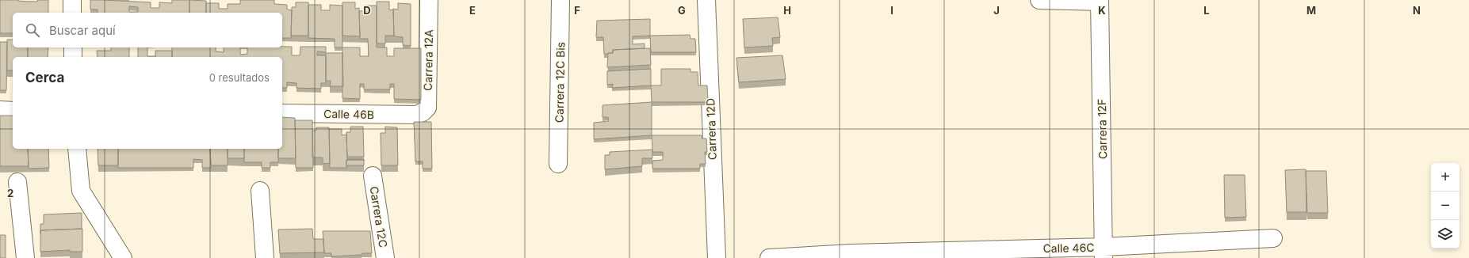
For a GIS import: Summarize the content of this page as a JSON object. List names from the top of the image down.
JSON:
{
  "streets": {
    "street": [
      "Carrera 12A",
      "Carrera 12C Bis",
      "Calle 46B",
      "Carrera 12D",
      "Carrera 12F",
      "Carrera 12C",
      "Calle 46C"
    ]
  },
  "crossings": [
    ["Carrera 12A", "Calle 46B"],
    ["Carrera 12F", "Calle 46C"]
  ],
  "page": {
    "search": "Buscar aquí",
    "heading": ["Cerca", "0 resultados"],
    "map_buttons": ["+", "−"]
  },
  "grid": {
    "columns": [
      "D",
      "E",
      "F",
      "G",
      "H",
      "I",
      "J",
      "K",
      "L",
      "M",
      "N"
    ],
    "rows": ["2"]
  }
}
